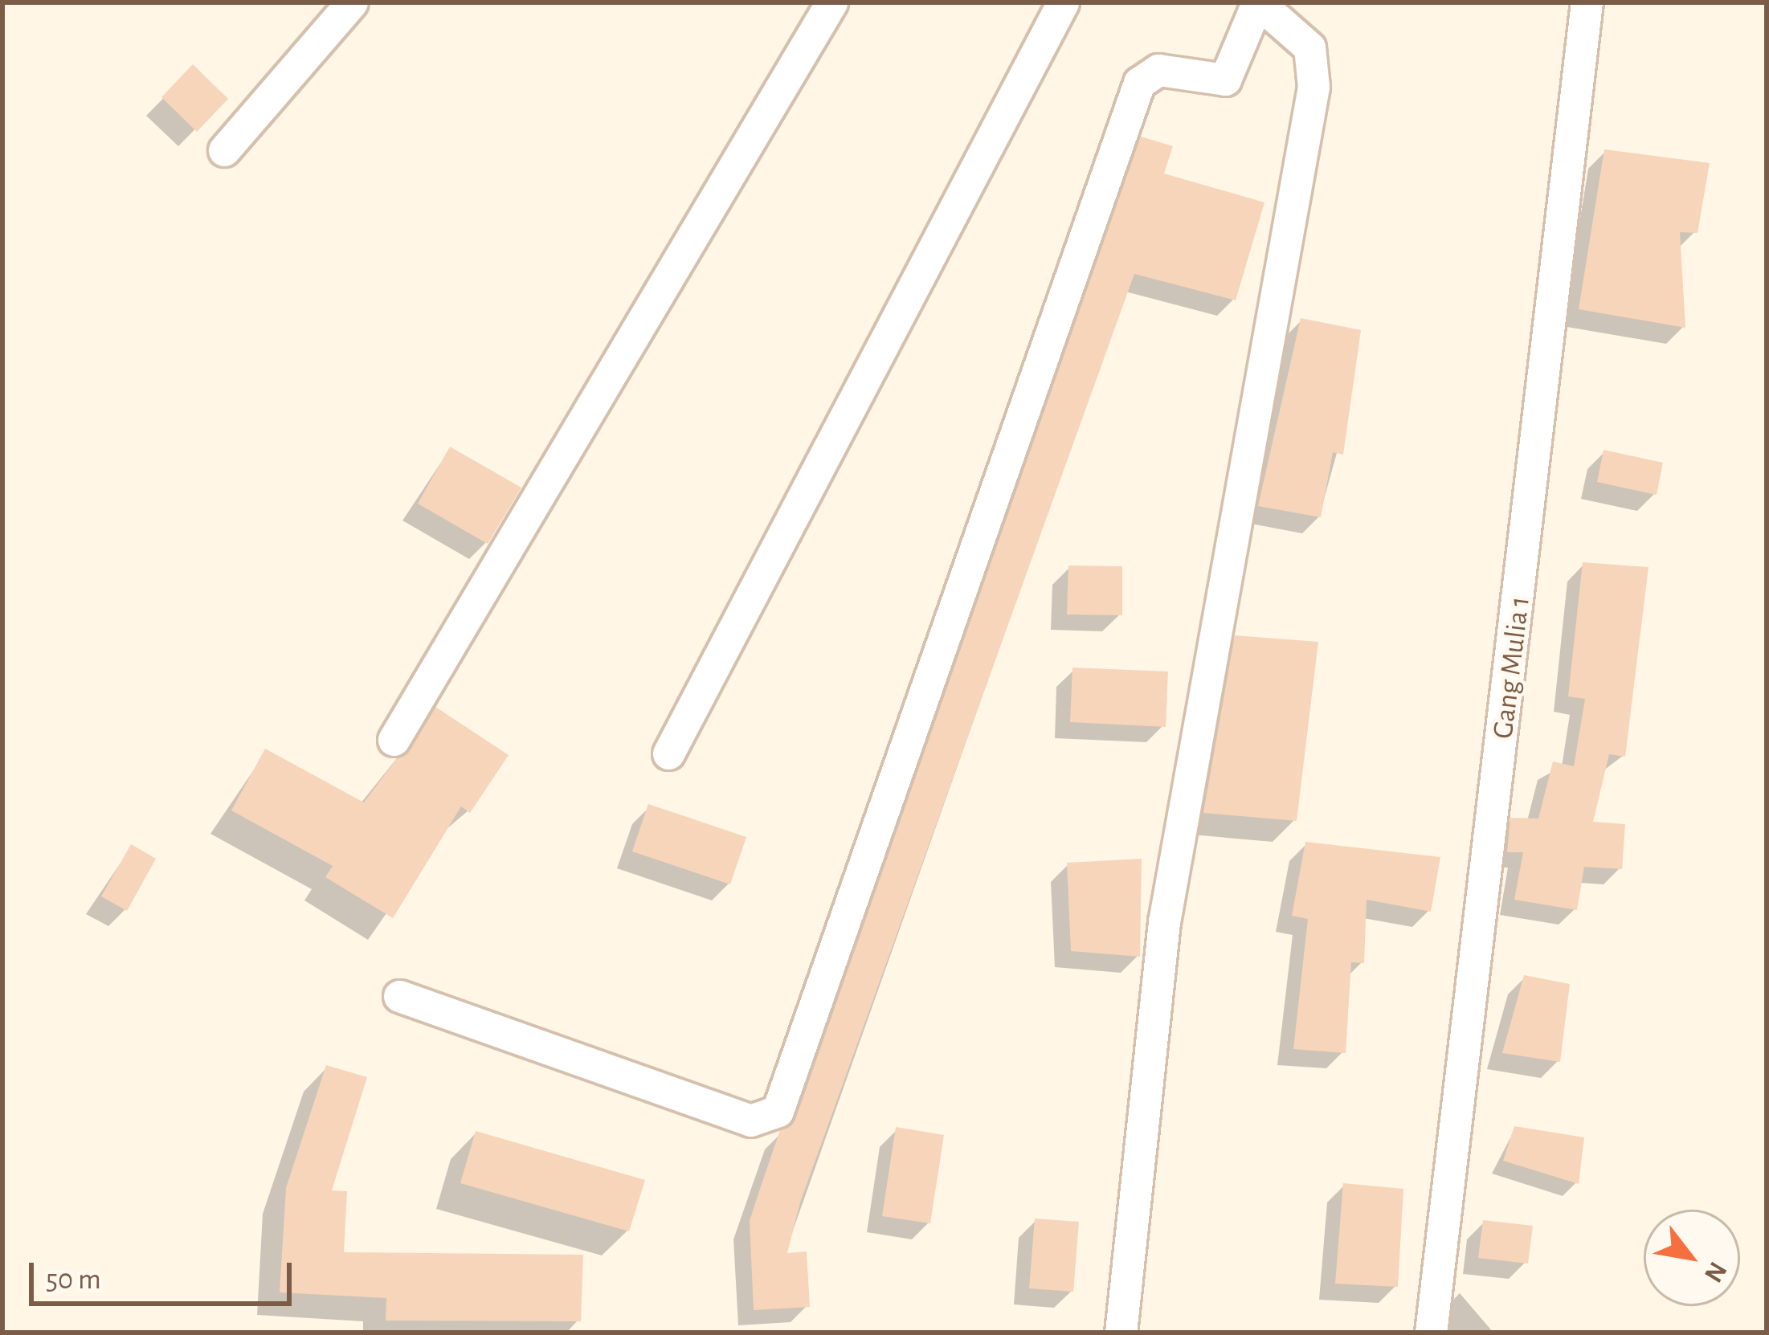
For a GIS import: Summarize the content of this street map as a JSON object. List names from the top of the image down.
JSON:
{
  "streets": {
    "street": ["Gang Mulia 1"]
  },
  "scale_bar": "50 m",
  "north": "bottom right"
}
